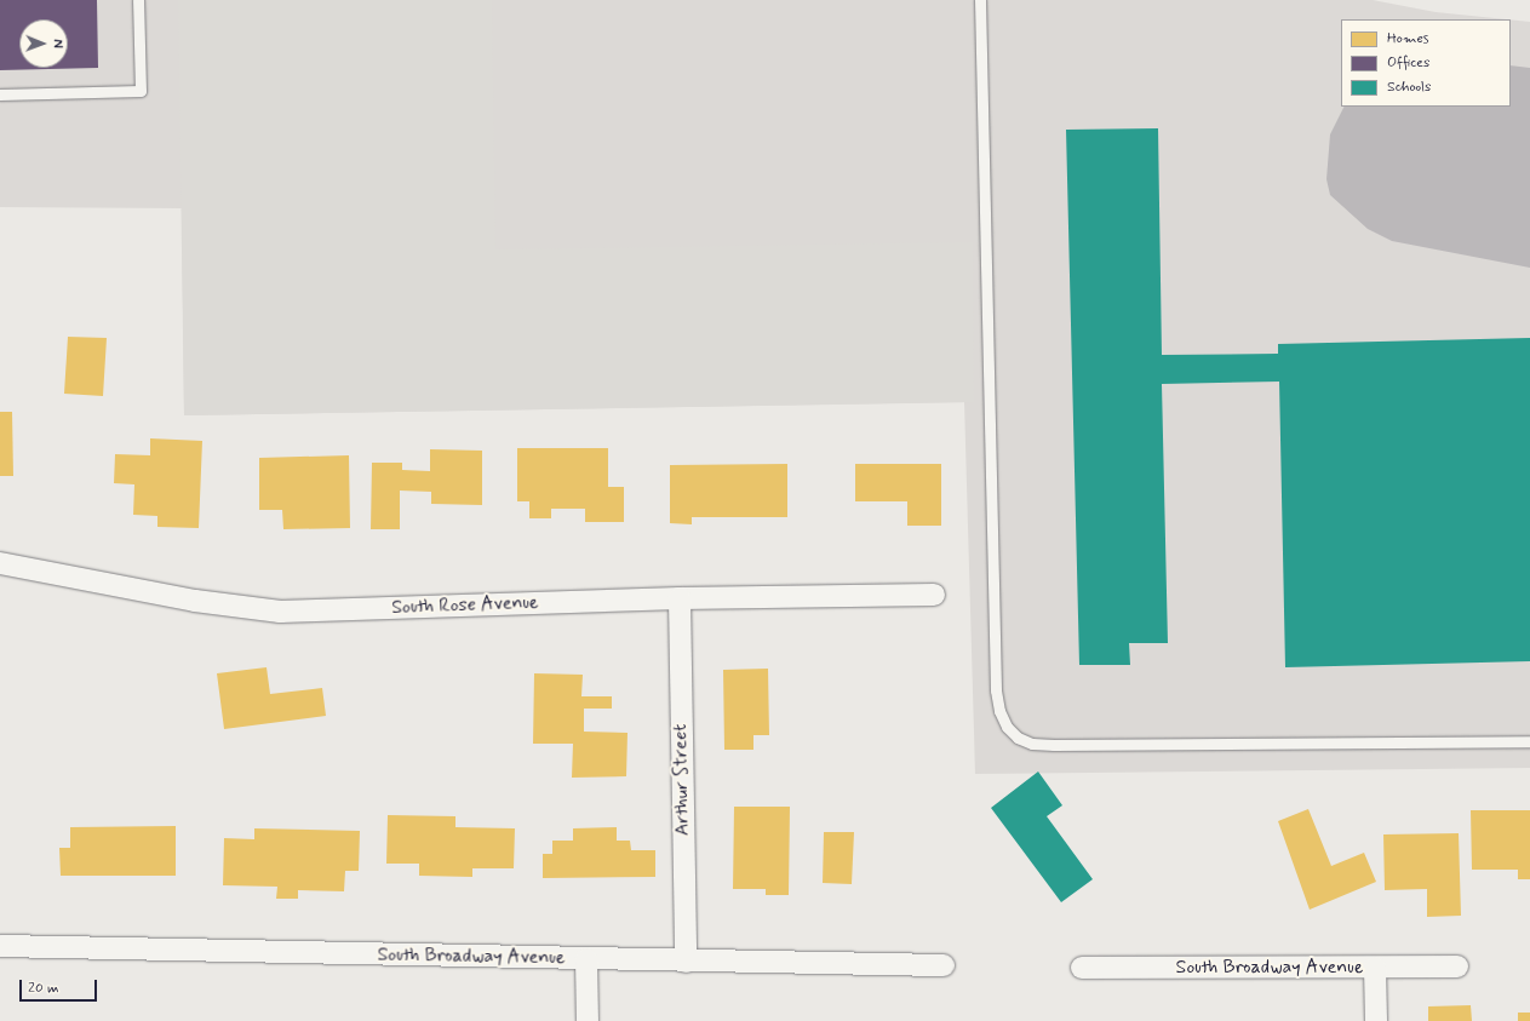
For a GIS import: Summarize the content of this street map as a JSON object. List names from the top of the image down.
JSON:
{
  "streets": {
    "street": ["South Rose Avenue", "Arthur Street", "South Broadway Avenue"]
  },
  "crossings": [
    ["South Rose Avenue", "Arthur Street"],
    ["Arthur Street", "South Broadway Avenue"]
  ],
  "legend": ["Homes", "Offices", "Schools"],
  "scale_bar": "20 m",
  "north": "right"
}
